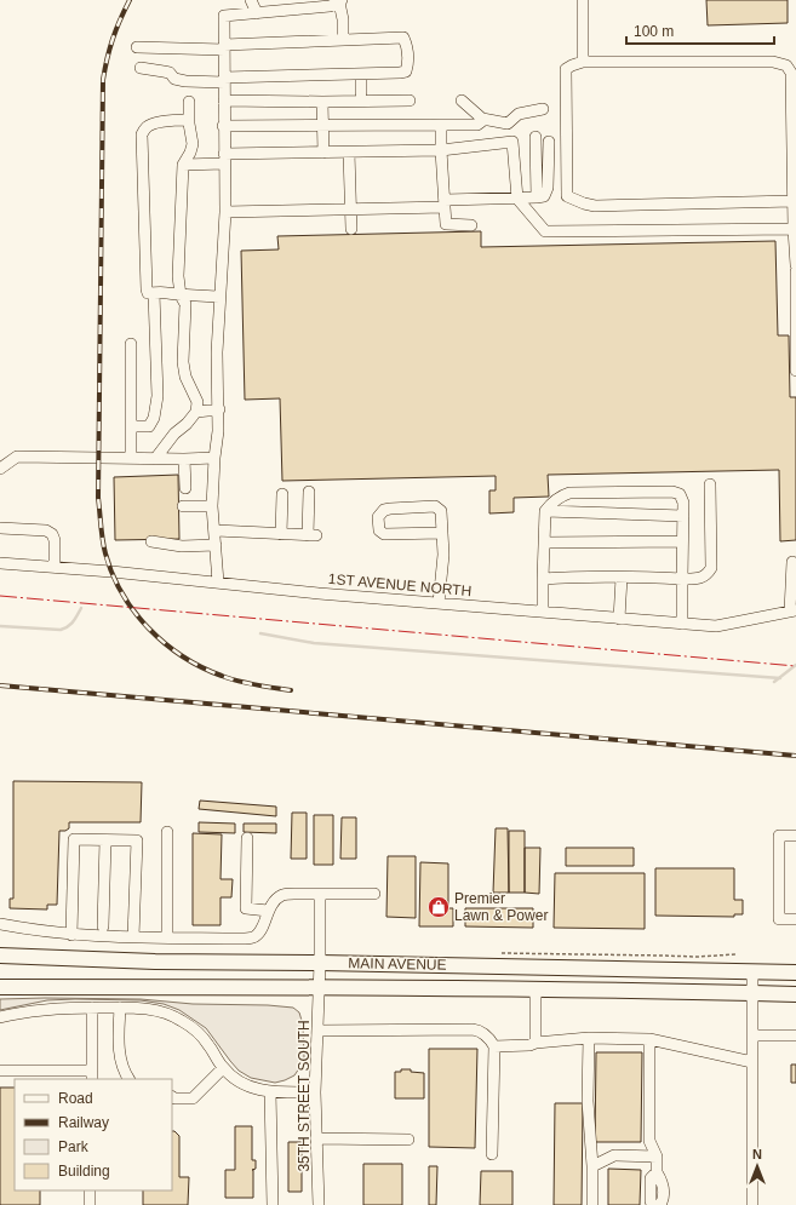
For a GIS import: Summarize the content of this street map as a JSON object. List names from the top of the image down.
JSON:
{
  "streets": {
    "main road": ["MAIN AVENUE"],
    "street": ["1ST AVENUE NORTH", "35TH STREET SOUTH"]
  },
  "crossings": [
    ["MAIN AVENUE", "35TH STREET SOUTH"]
  ],
  "places": {
    "shop": ["Premier Lawn & Power"]
  },
  "legend": [
    "Road",
    "Railway",
    "Park",
    "Building"
  ],
  "scale_bar": "100 m",
  "north": "top"
}
